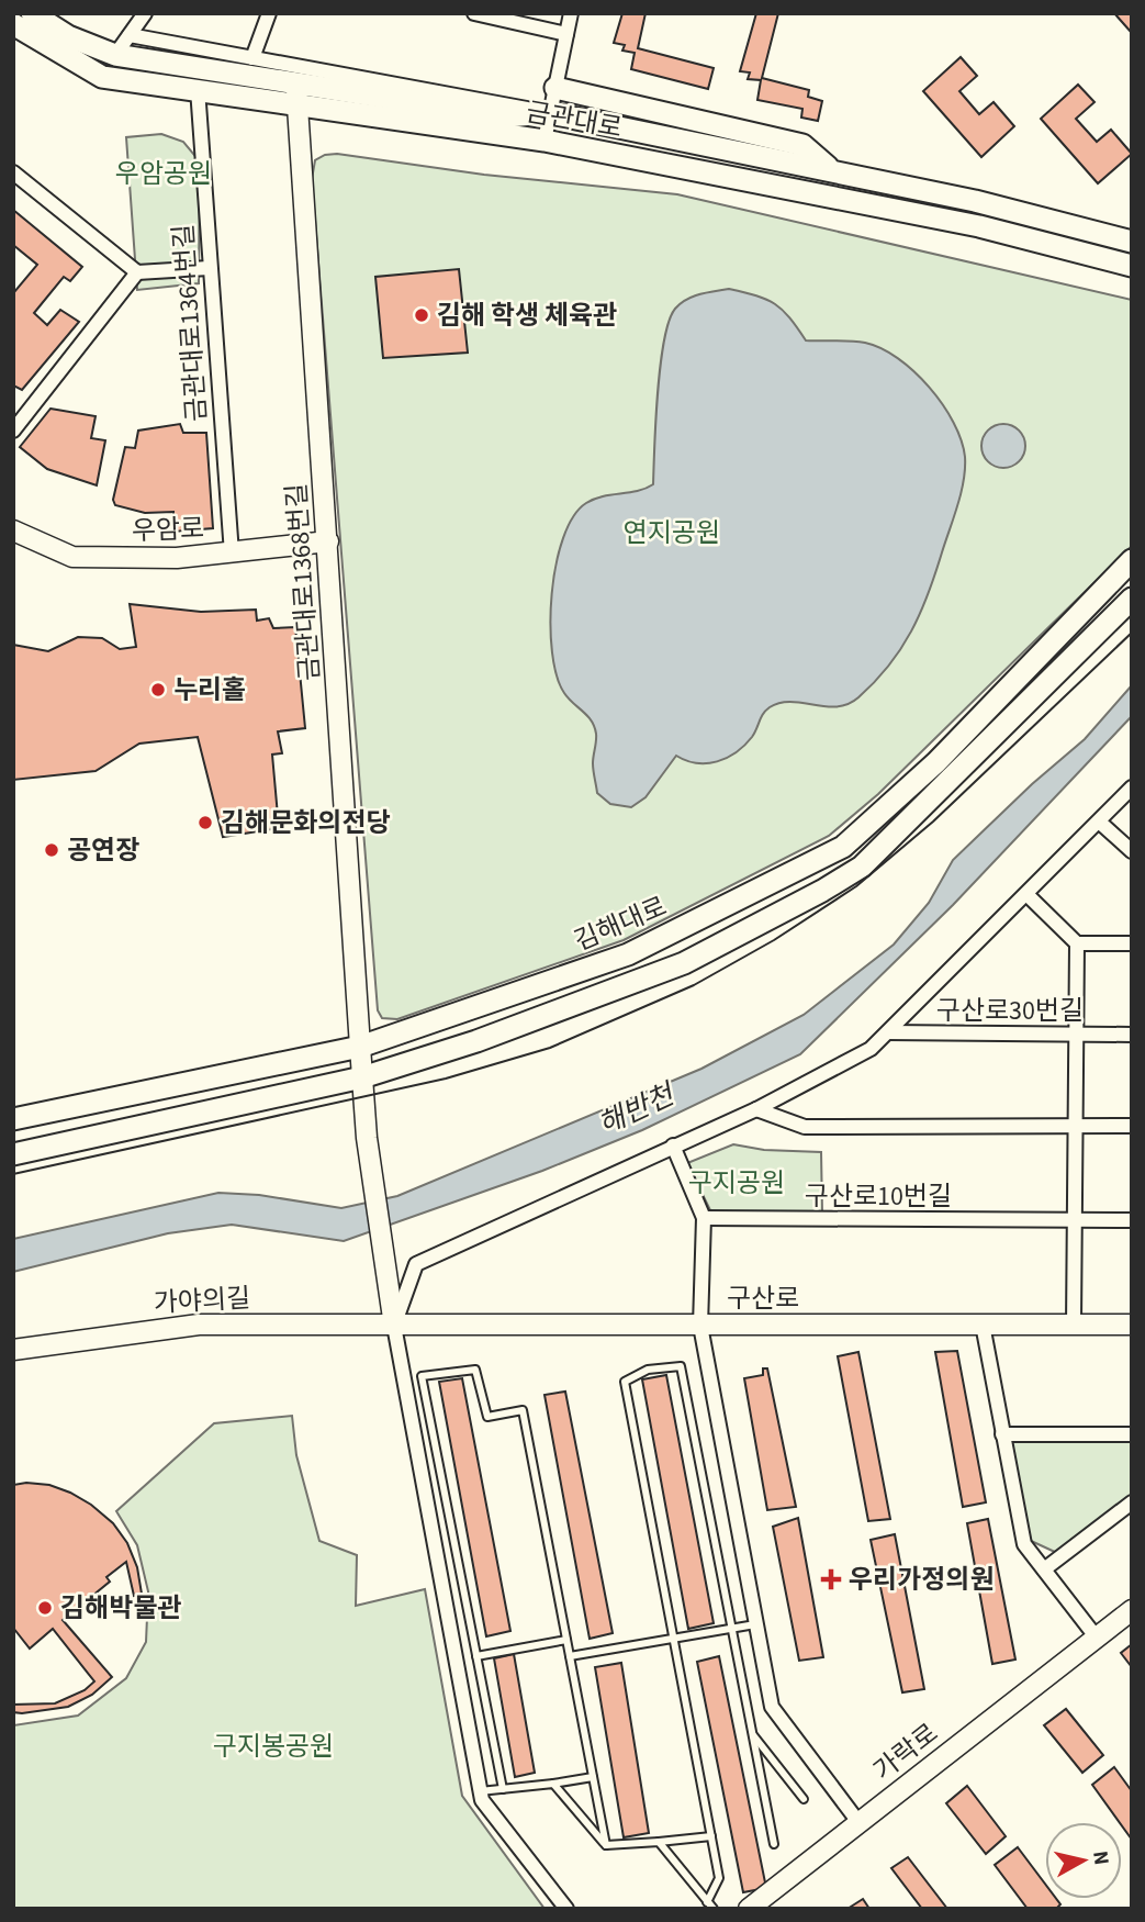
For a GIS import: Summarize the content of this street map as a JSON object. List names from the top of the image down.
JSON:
{
  "streets": {
    "main road": ["금관대로", "김해대로"],
    "street": [
      "금관대로1364번길",
      "우암로",
      "금관대로1368번길",
      "구산로30번길",
      "구산로10번길",
      "구산로",
      "가야의길",
      "가락로"
    ]
  },
  "crossings": [
    ["금관대로", "금관대로1364번길"],
    ["금관대로", "금관대로1368번길"],
    ["금관대로1364번길", "우암로"],
    ["우암로", "금관대로1368번길"],
    ["금관대로1368번길", "김해대로"],
    ["금관대로1368번길", "구산로"],
    ["금관대로1368번길", "가야의길"],
    ["구산로", "가야의길"]
  ],
  "water": ["해반천"],
  "parks": [
    "우암공원",
    "연지공원",
    "구지공원",
    "구지봉공원"
  ],
  "places": {
    "other": [
      "김해 학생 체육관",
      "누리홀",
      "김해문화의전당",
      "공연장",
      "김해박물관"
    ],
    "health": ["우리가정의원"]
  },
  "north": "right"
}
